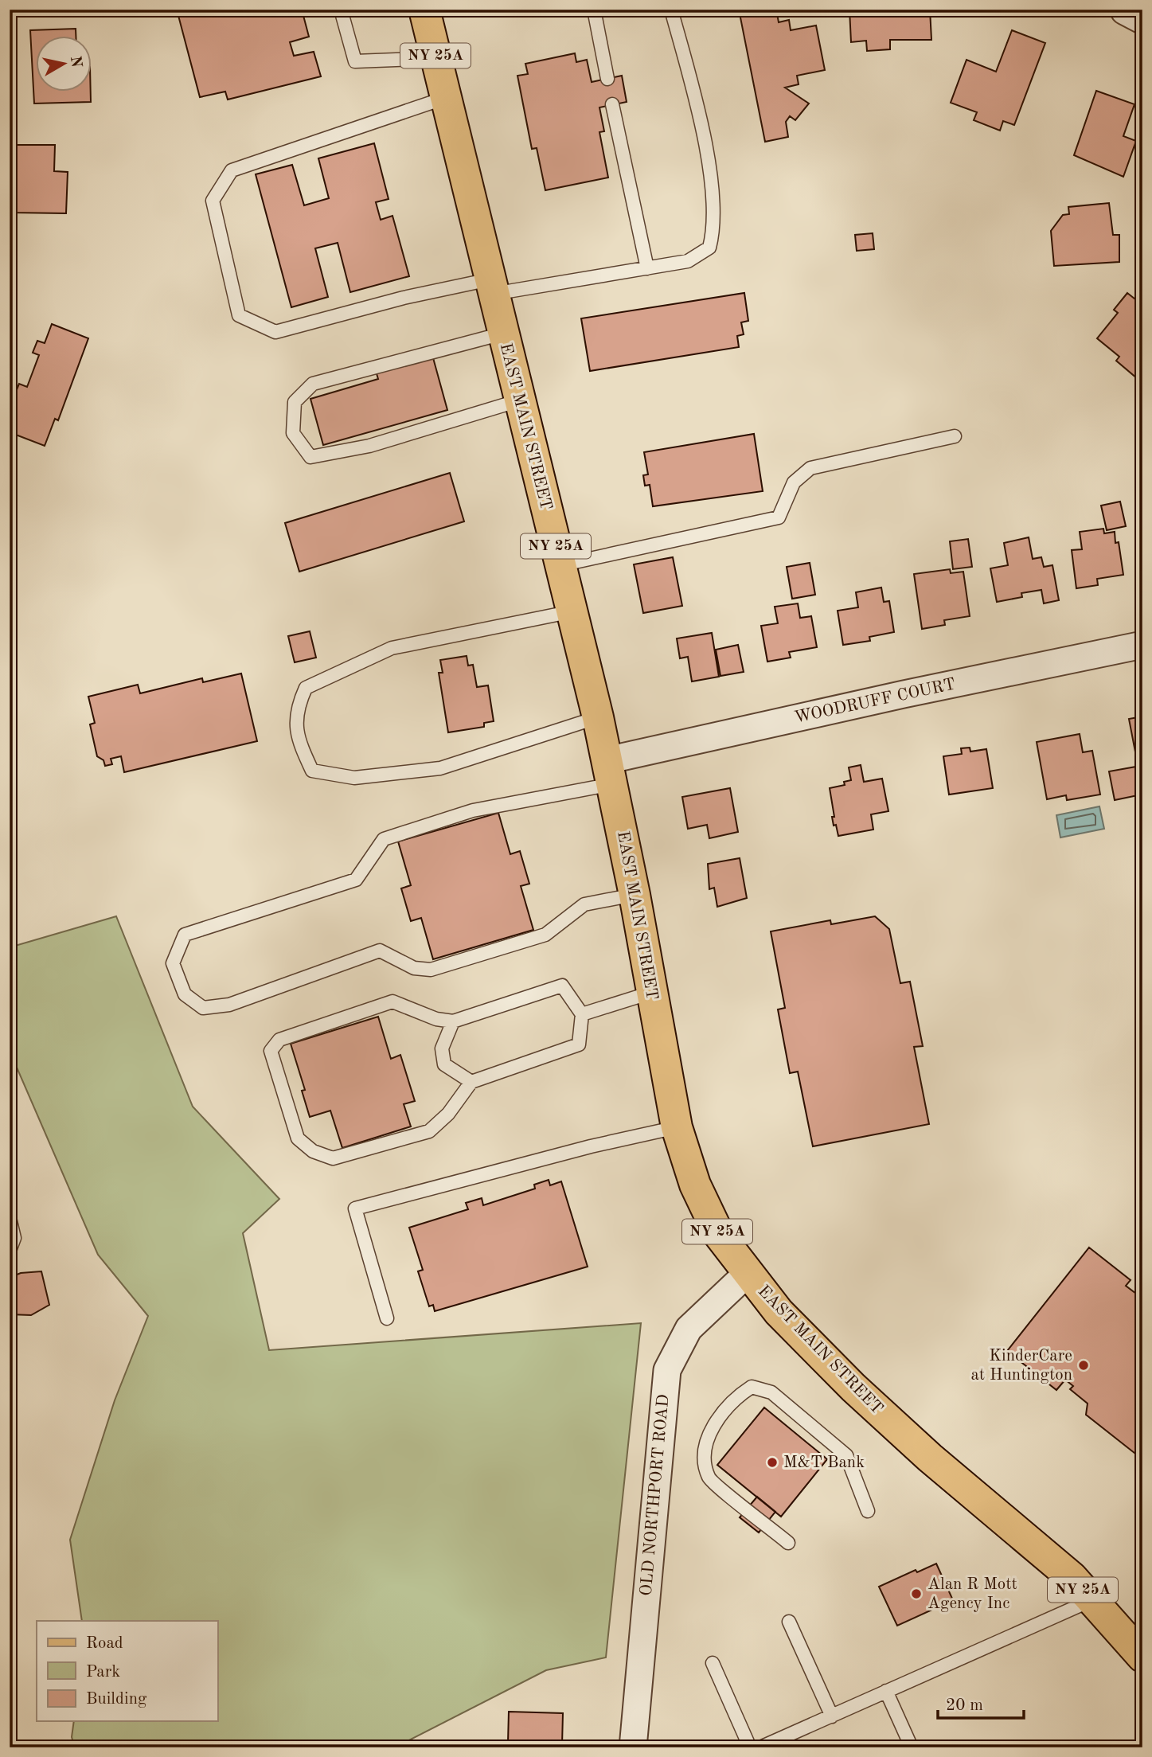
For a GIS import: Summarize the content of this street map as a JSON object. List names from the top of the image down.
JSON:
{
  "streets": {
    "main road": ["NY 25A", "EAST MAIN STREET"],
    "street": ["WOODRUFF COURT", "OLD NORTHPORT ROAD"]
  },
  "crossings": [
    ["EAST MAIN STREET", "WOODRUFF COURT"],
    ["EAST MAIN STREET", "OLD NORTHPORT ROAD"]
  ],
  "places": ["KinderCare at Huntington", "M&T Bank", "Alan R Mott Agency Inc"],
  "legend": ["Road", "Park", "Building"],
  "scale_bar": "20 m",
  "north": "right"
}
